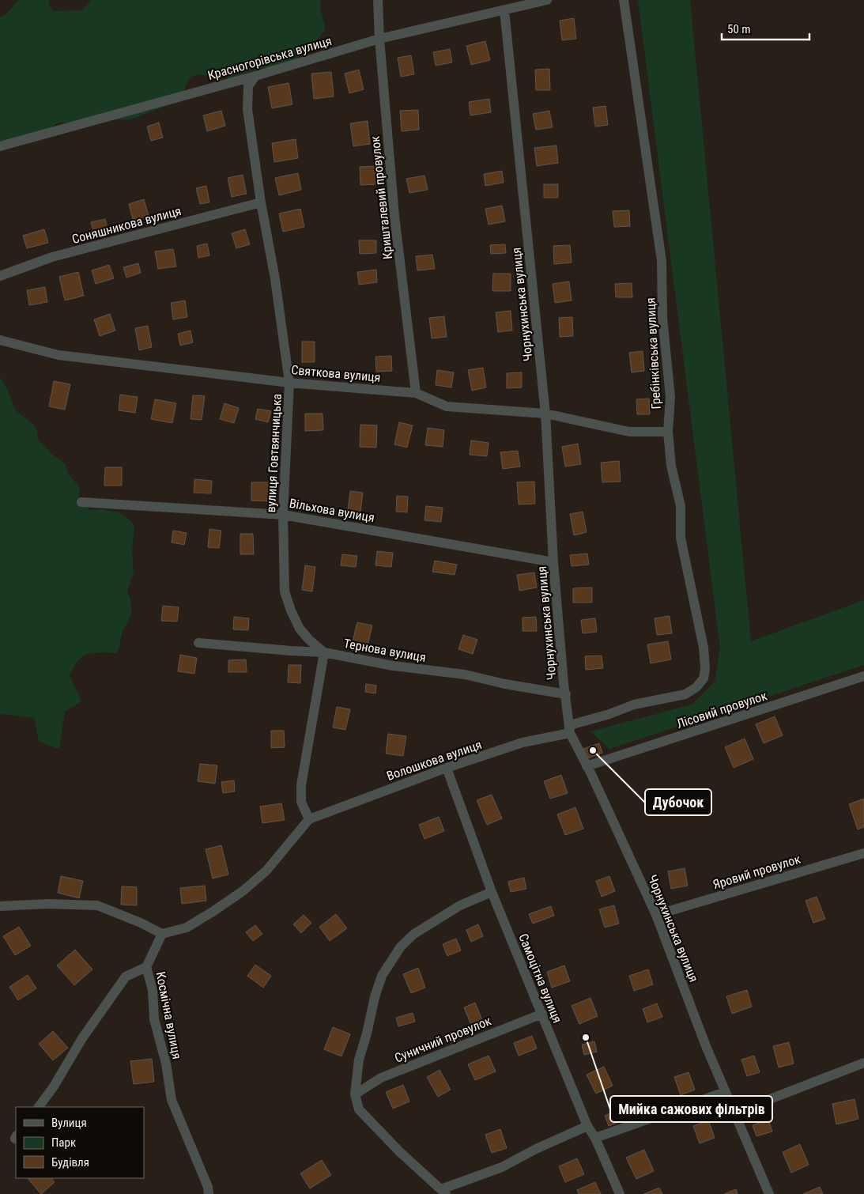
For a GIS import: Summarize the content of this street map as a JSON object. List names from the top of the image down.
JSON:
{
  "streets": {
    "street": [
      "Красногорівська вулиця",
      "Кришталевий провулок",
      "Соняшникова вулиця",
      "Чорнухинська вулиця",
      "Гребінківська вулиця",
      "Святкова вулиця",
      "вулиця Говтвянчицька",
      "Вільхова вулиця",
      "Тернова вулиця",
      "Лісовий провулок",
      "Волошкова вулиця",
      "Яровий провулок",
      "Самоцітна вулиця",
      "Космічна вулиця",
      "Суничний провулок"
    ]
  },
  "crossings": [
    ["Красногорівська вулиця", "Кришталевий провулок"],
    ["Красногорівська вулиця", "Чорнухинська вулиця"],
    ["Красногорівська вулиця", "вулиця Говтвянчицька"],
    ["Кришталевий провулок", "Святкова вулиця"],
    ["Соняшникова вулиця", "вулиця Говтвянчицька"],
    ["Чорнухинська вулиця", "Гребінківська вулиця"],
    ["Чорнухинська вулиця", "Святкова вулиця"],
    ["Чорнухинська вулиця", "Вільхова вулиця"],
    ["Чорнухинська вулиця", "Тернова вулиця"],
    ["Чорнухинська вулиця", "Лісовий провулок"],
    ["Чорнухинська вулиця", "Волошкова вулиця"],
    ["Чорнухинська вулиця", "Яровий провулок"],
    ["Гребінківська вулиця", "Святкова вулиця"],
    ["Гребінківська вулиця", "Волошкова вулиця"],
    ["Святкова вулиця", "вулиця Говтвянчицька"],
    ["вулиця Говтвянчицька", "Вільхова вулиця"],
    ["вулиця Говтвянчицька", "Тернова вулиця"],
    ["Волошкова вулиця", "Самоцітна вулиця"],
    ["Самоцітна вулиця", "Суничний провулок"]
  ],
  "places": ["Дубочок", "Мийка сажових фільтрів"],
  "legend": ["Вулиця", "Парк", "Будівля"],
  "scale_bar": "50 m"
}
